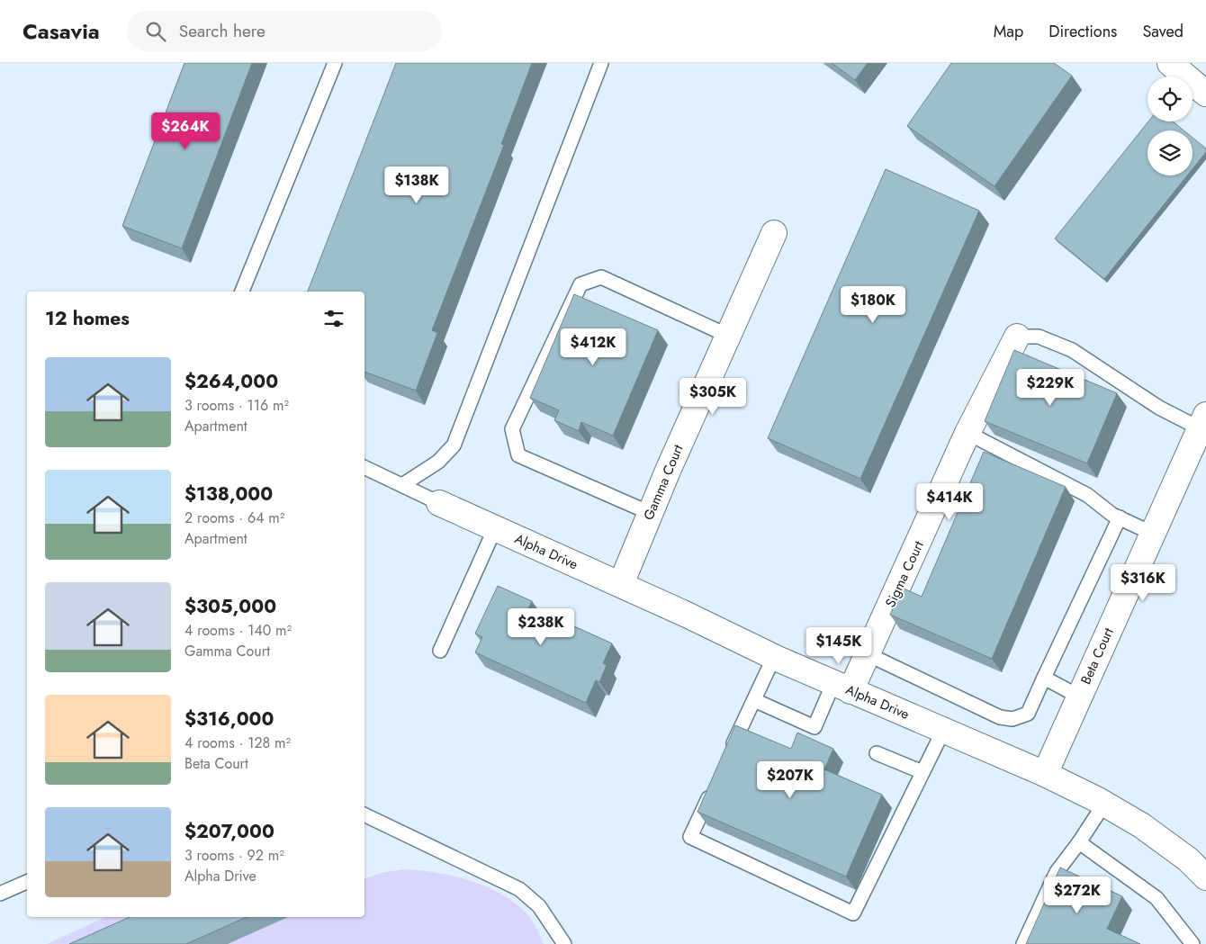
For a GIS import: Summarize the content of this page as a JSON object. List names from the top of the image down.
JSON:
{
  "streets": {
    "street": [
      "Gamma Court",
      "Alpha Drive",
      "Sigma Court",
      "Beta Court"
    ]
  },
  "crossings": [
    ["Gamma Court", "Alpha Drive"],
    ["Alpha Drive", "Sigma Court"],
    ["Alpha Drive", "Beta Court"]
  ],
  "page": {
    "header": "Casavia",
    "search": "Search here",
    "nav": ["Map", "Directions", "Saved"],
    "price": [
      "$264K",
      "$138K",
      "$180K",
      "$412K",
      "$229K",
      "$305K",
      "$414K",
      "$316K",
      "$238K",
      "$145K",
      "$207K",
      "$272K"
    ],
    "heading": "12 homes",
    "list": [
      {
        "name": "$264,000",
        "note": "3 rooms · 116 m² · Apartment"
      },
      {
        "name": "$138,000",
        "note": "2 rooms · 64 m² · Apartment"
      },
      {
        "name": "$305,000",
        "note": "4 rooms · 140 m² · Gamma Court"
      },
      {
        "name": "$316,000",
        "note": "4 rooms · 128 m² · Beta Court"
      },
      {
        "name": "$207,000",
        "note": "3 rooms · 92 m² · Alpha Drive"
      }
    ]
  }
}
